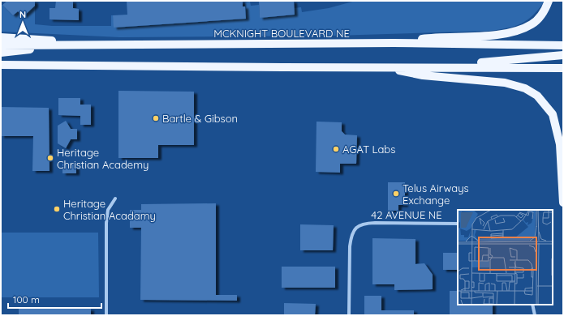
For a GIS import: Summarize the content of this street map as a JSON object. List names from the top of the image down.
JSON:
{
  "streets": {
    "main road": ["MCKNIGHT BOULEVARD NE"],
    "street": ["42 AVENUE NE"]
  },
  "places": [
    "Bartle & Gibson",
    "AGAT Labs",
    "Heritage Christian Academy",
    "Telus Airways Exchange",
    "Heritage Christian Acadamy"
  ],
  "scale_bar": "100 m",
  "north": "top"
}
